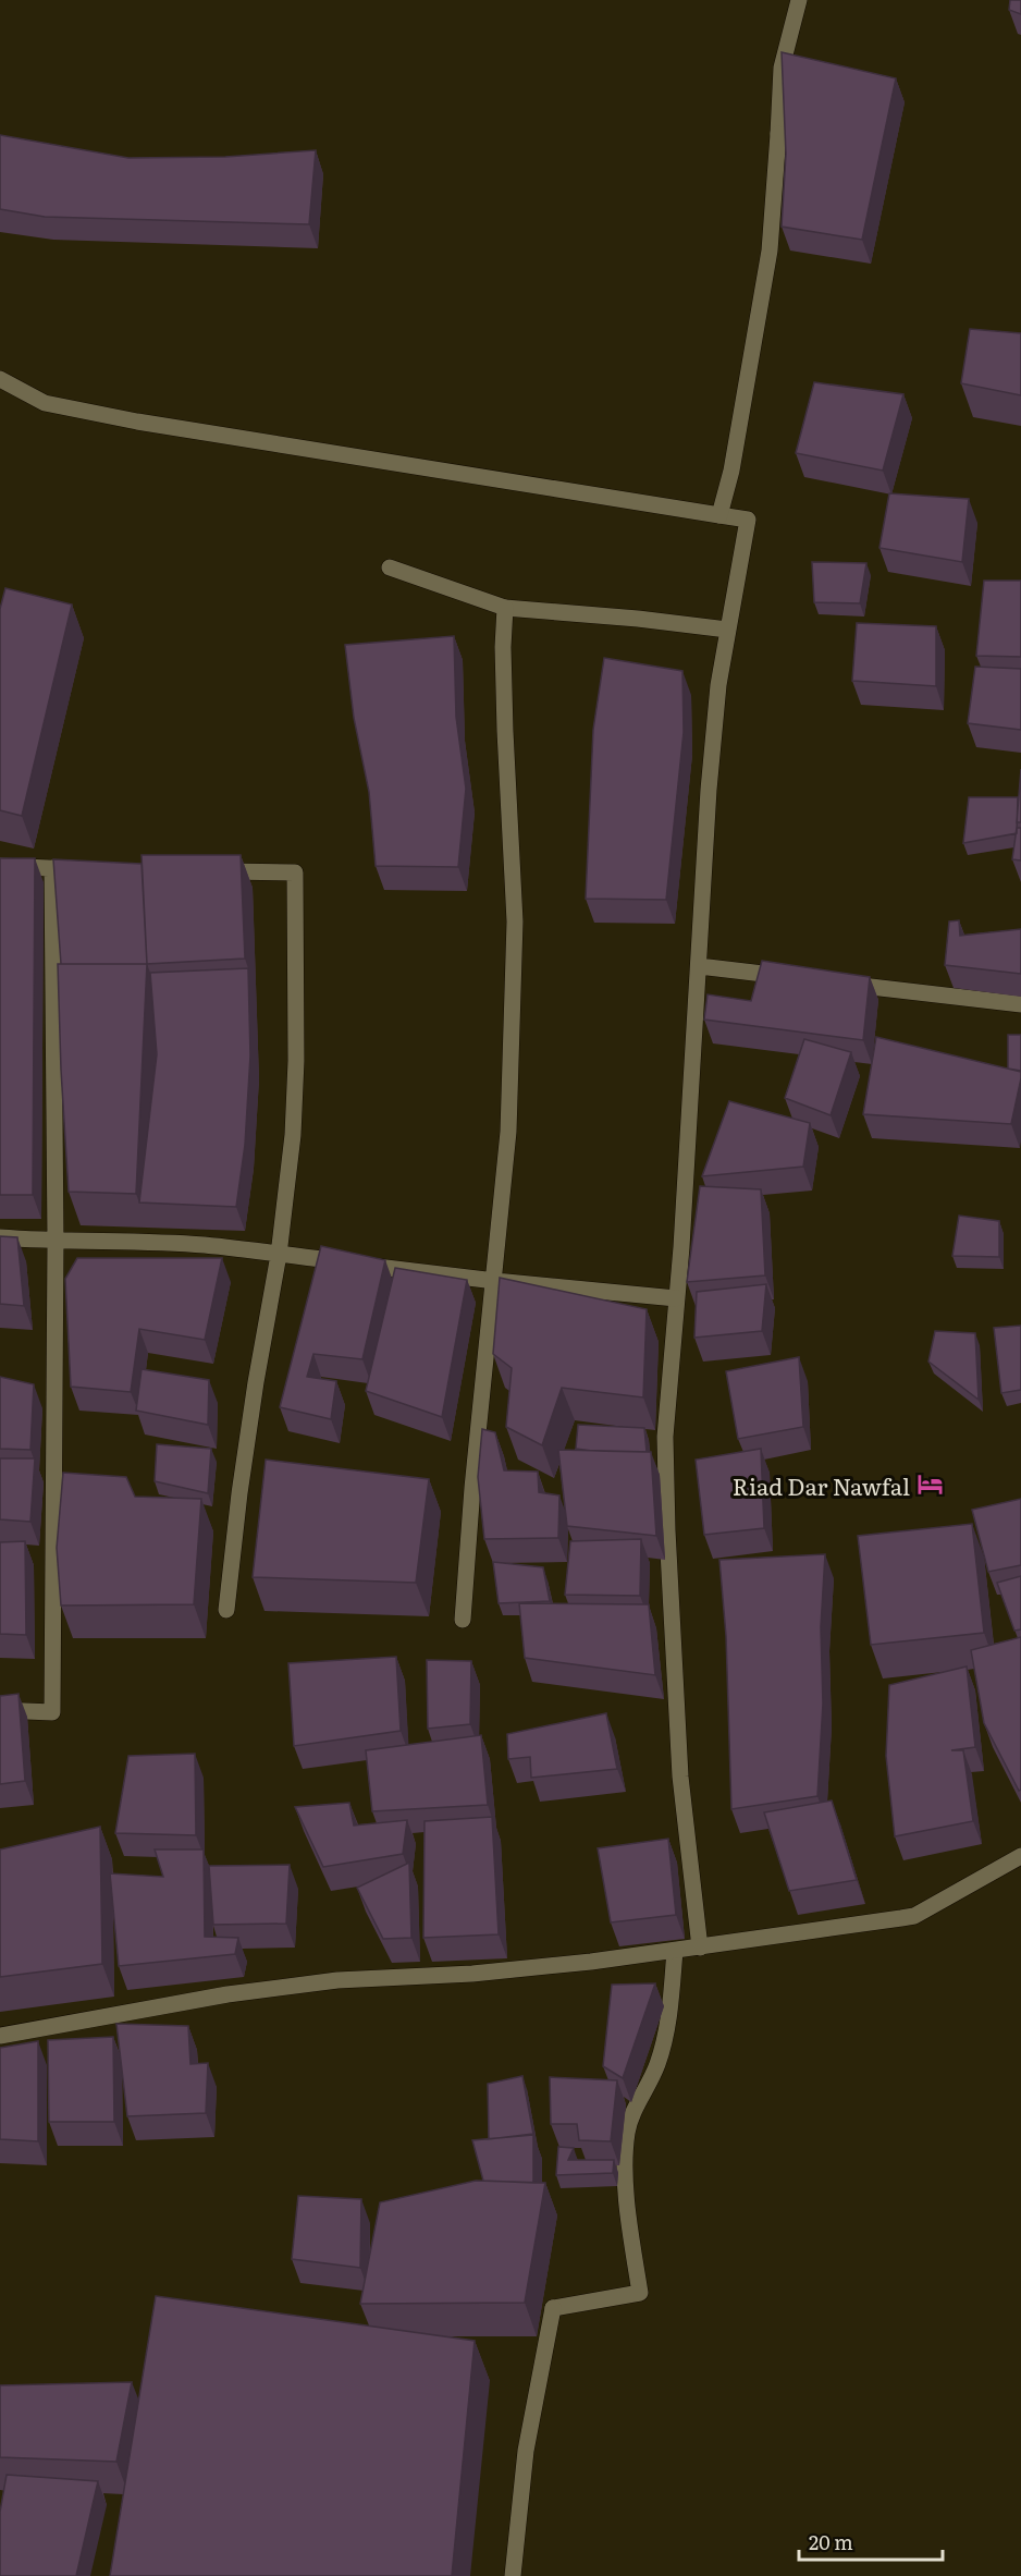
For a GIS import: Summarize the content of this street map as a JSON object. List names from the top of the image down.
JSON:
{
  "places": {
    "hotel": ["Riad Dar Nawfal"]
  },
  "scale_bar": "20 m"
}
